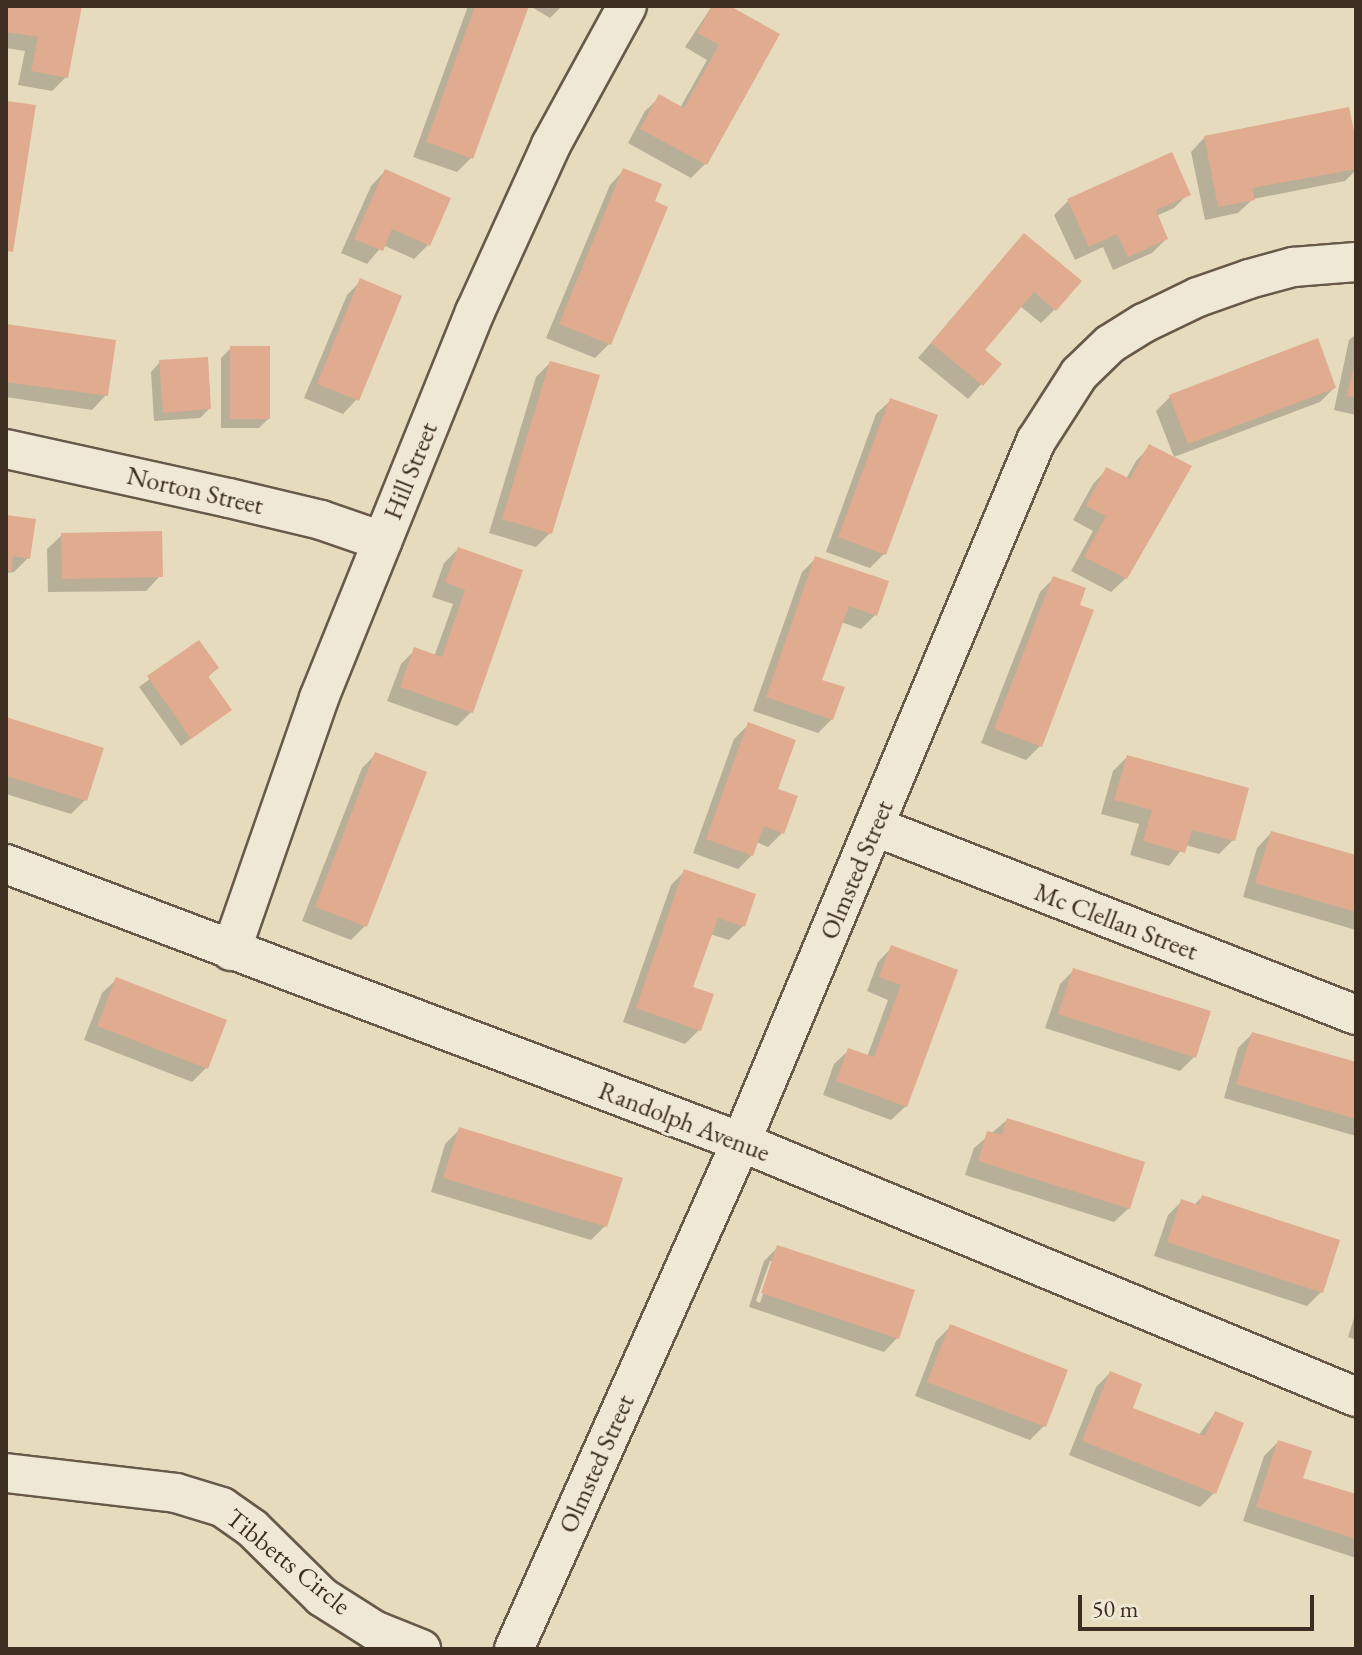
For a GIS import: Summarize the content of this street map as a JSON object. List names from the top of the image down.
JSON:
{
  "streets": {
    "street": [
      "Hill Street",
      "Norton Street",
      "Olmsted Street",
      "Mc Clellan Street",
      "Randolph Avenue",
      "Tibbetts Circle"
    ]
  },
  "crossings": [
    ["Hill Street", "Norton Street"],
    ["Hill Street", "Randolph Avenue"],
    ["Olmsted Street", "Mc Clellan Street"],
    ["Olmsted Street", "Randolph Avenue"]
  ],
  "scale_bar": "50 m"
}
